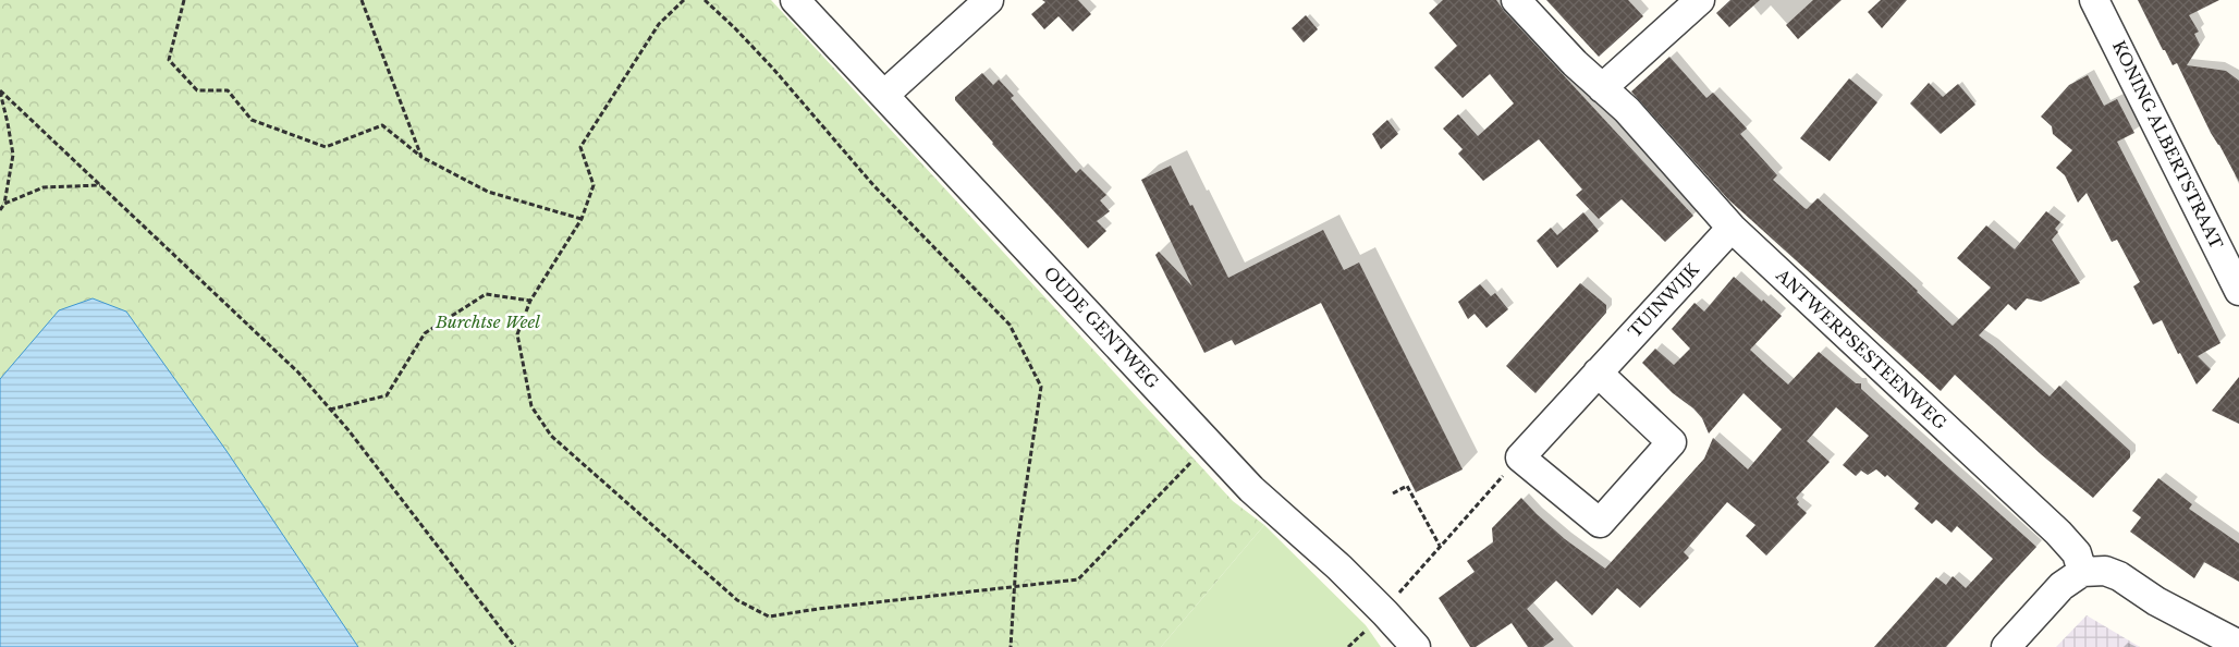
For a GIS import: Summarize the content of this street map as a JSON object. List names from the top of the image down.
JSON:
{
  "streets": {
    "street": [
      "KONING ALBERTSTRAAT",
      "TUINWIJK",
      "OUDE GENTWEG",
      "ANTWERPSESTEENWEG"
    ]
  },
  "crossings": [
    ["TUINWIJK", "ANTWERPSESTEENWEG"]
  ],
  "parks": ["Burchtse Weel"]
}
